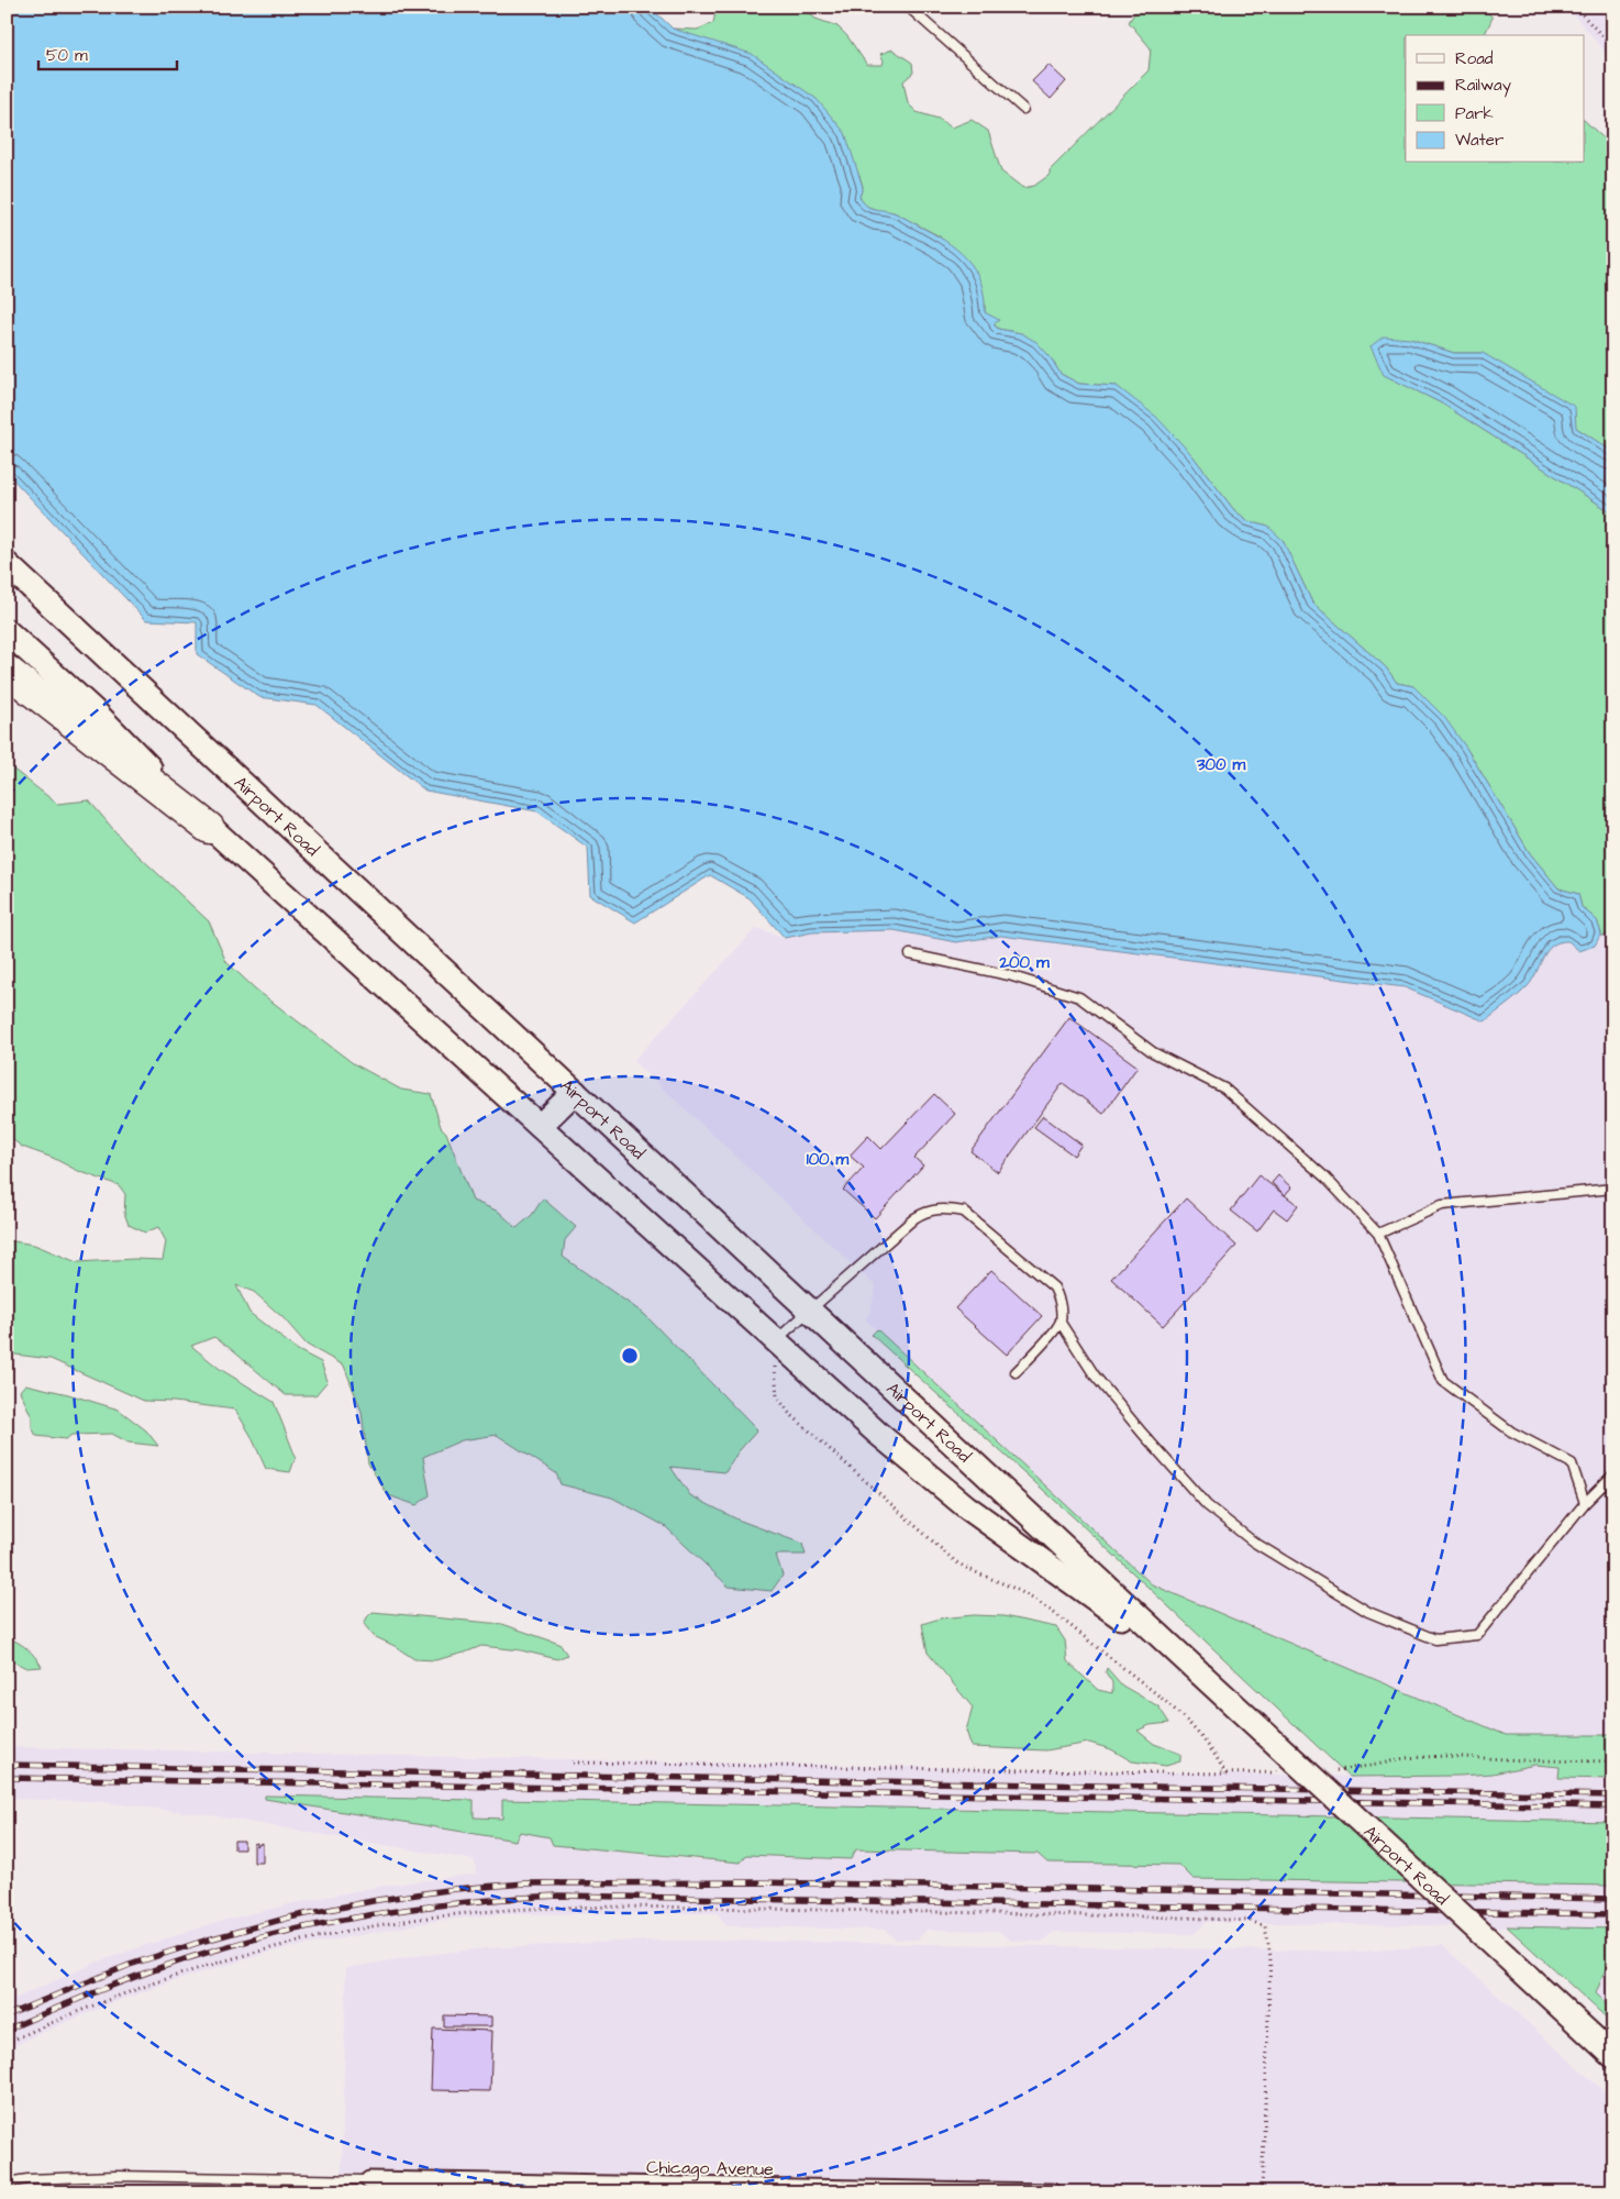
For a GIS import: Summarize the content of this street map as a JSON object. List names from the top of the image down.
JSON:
{
  "streets": {
    "main road": ["Airport Road"],
    "street": ["Chicago Avenue"]
  },
  "legend": [
    "Road",
    "Railway",
    "Park",
    "Water"
  ],
  "scale_bar": "50 m",
  "rings": ["300 m", "200 m", "100 m"]
}
